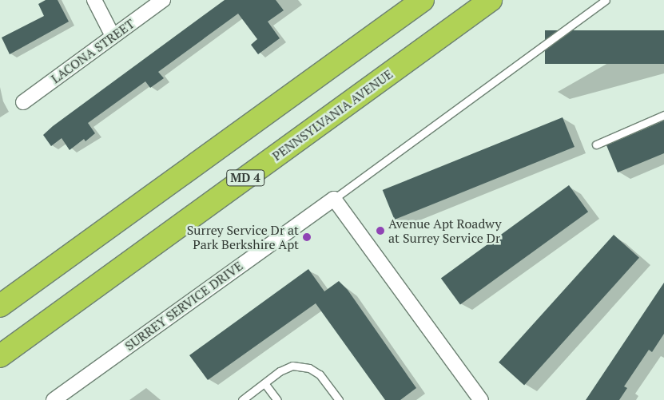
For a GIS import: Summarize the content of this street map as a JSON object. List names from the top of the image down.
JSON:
{
  "streets": {
    "highway": ["PENNSYLVANIA AVENUE", "MD 4"],
    "street": ["LACONA STREET", "SURREY SERVICE DRIVE"]
  },
  "places": ["Avenue Apt Roadwy at Surrey Service Dr", "Surrey Service Dr at Park Berkshire Apt"]
}
